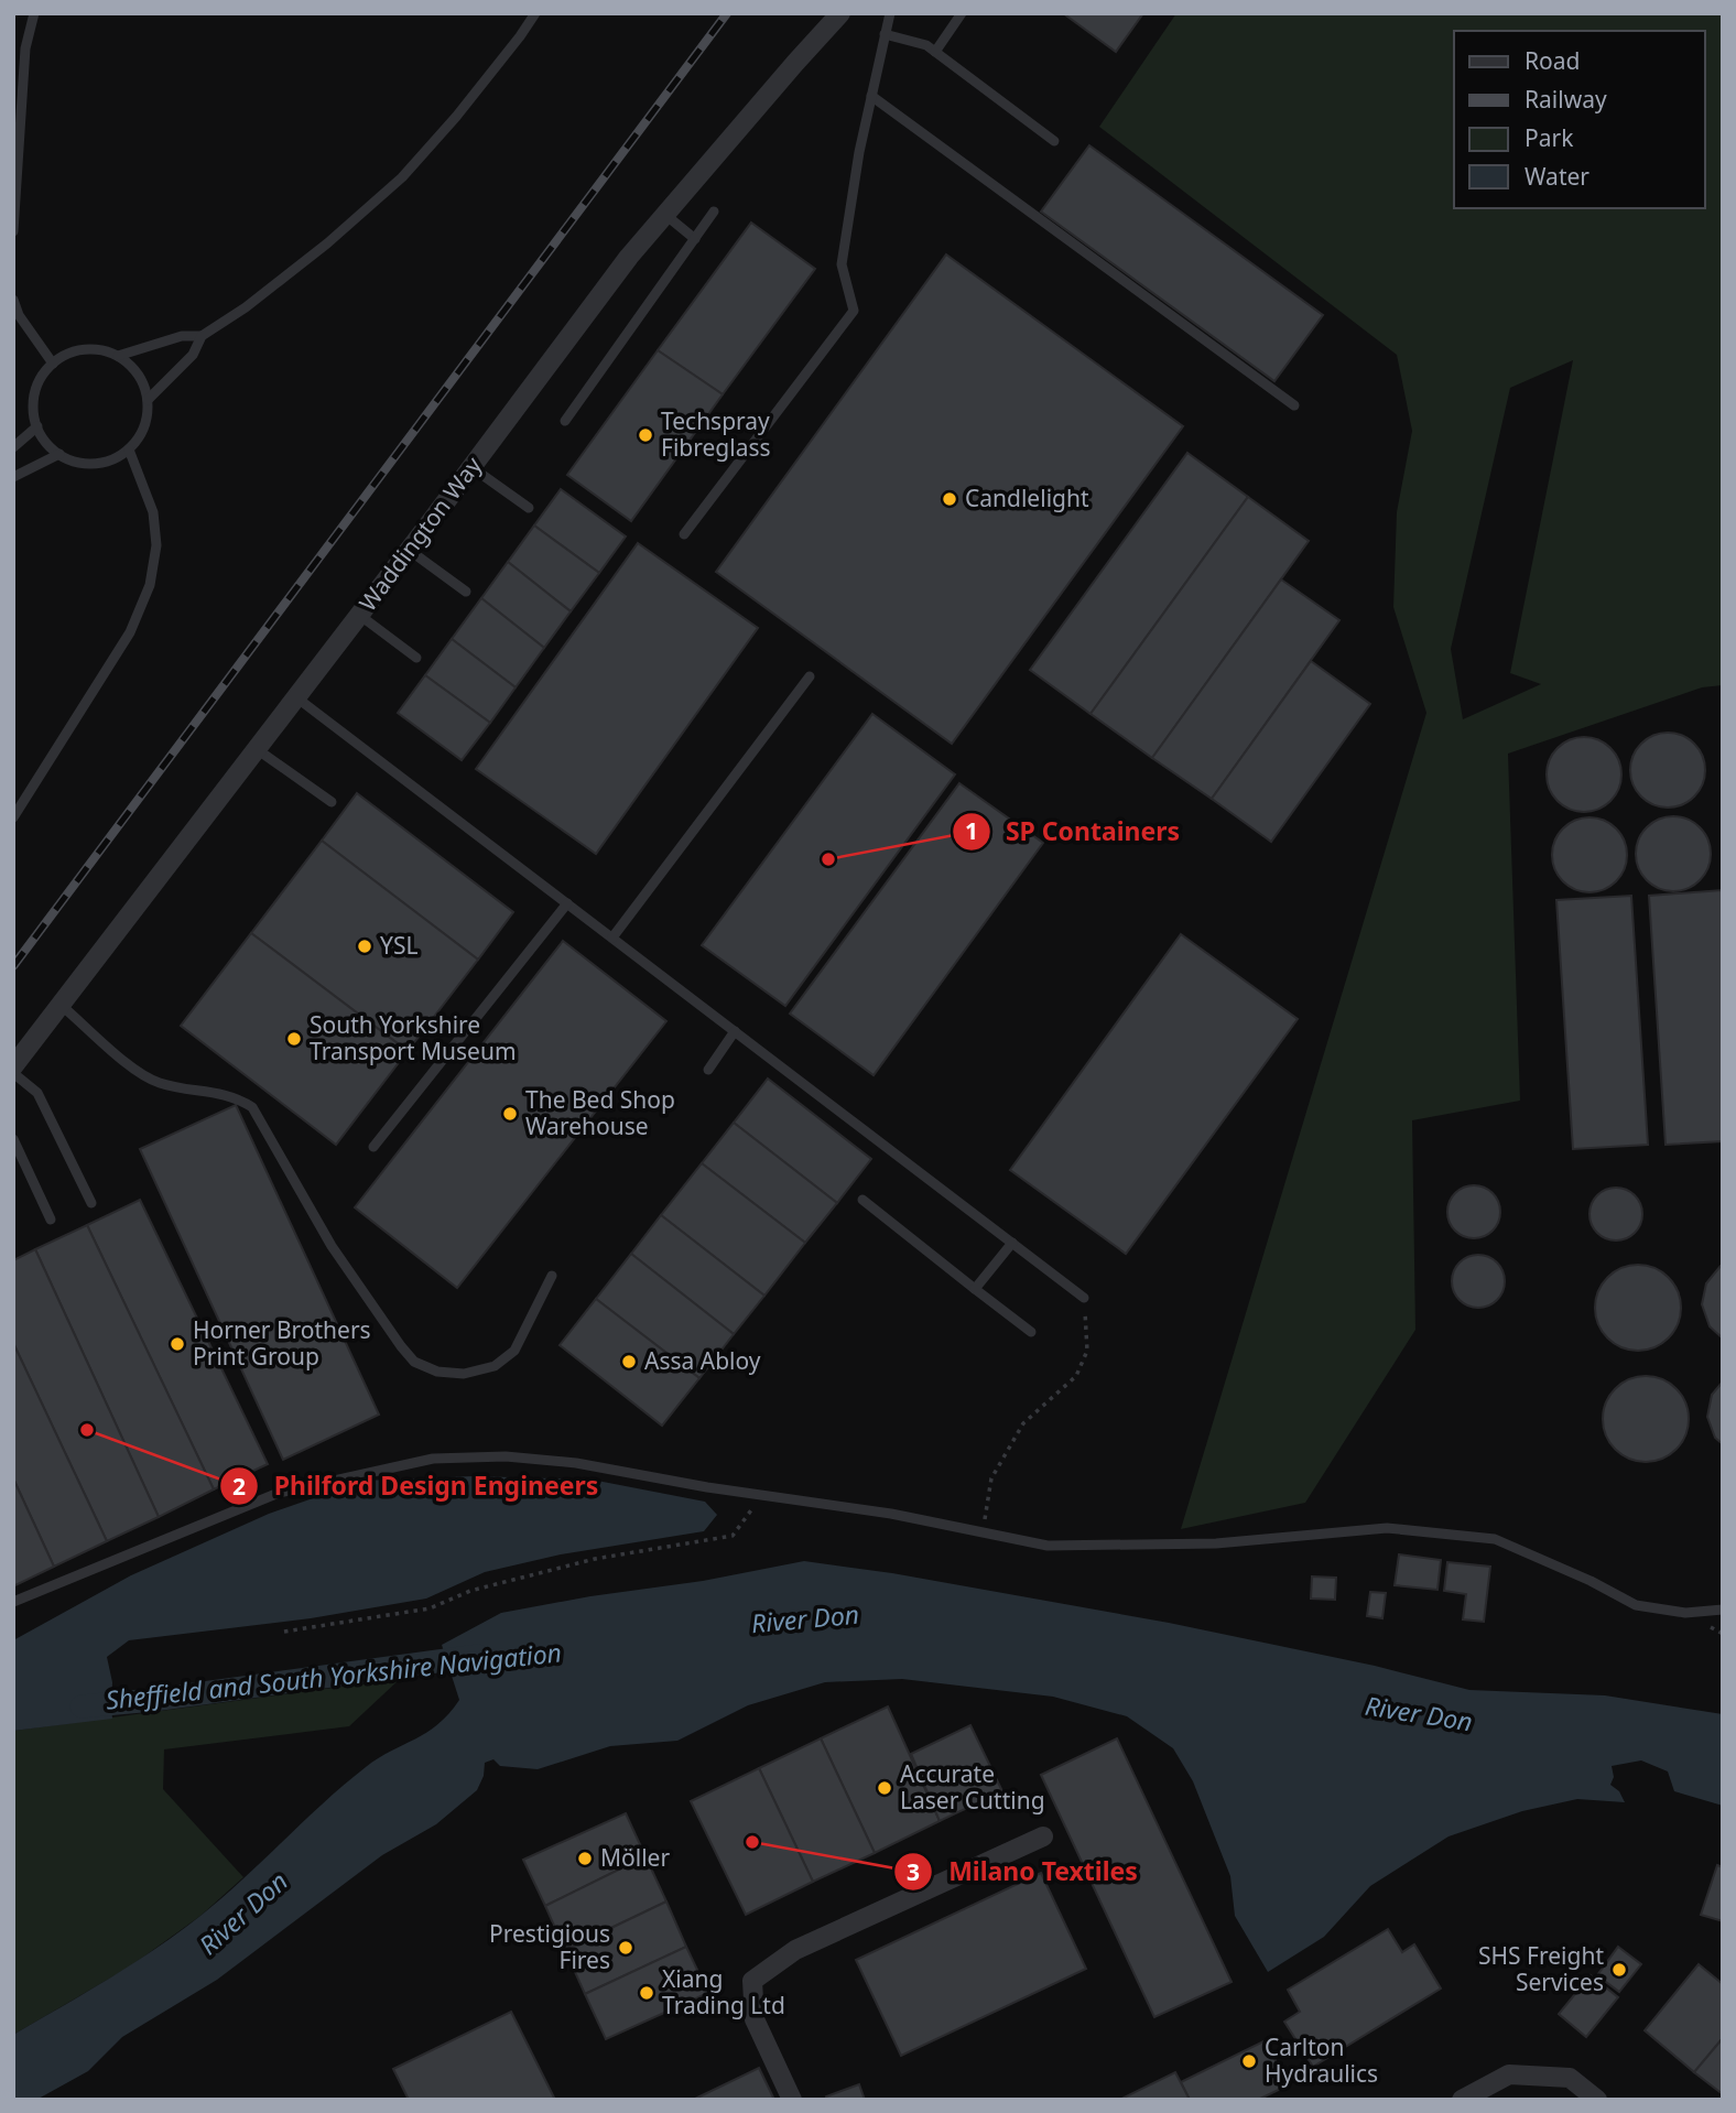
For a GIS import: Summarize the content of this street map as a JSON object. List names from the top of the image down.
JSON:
{
  "streets": {
    "street": ["Waddington Way"]
  },
  "water": ["River Don", "Sheffield and South Yorkshire Navigation"],
  "places": [
    "Techspray Fibreglass",
    "Candlelight",
    "SP Containers",
    "YSL",
    "South Yorkshire Transport Museum",
    "The Bed Shop Warehouse",
    "Horner Brothers Print Group",
    "Assa Abloy",
    "Philford Design Engineers",
    "Accurate Laser Cutting",
    "Milano Textiles",
    "Möller",
    "Prestigious Fires",
    "SHS Freight Services",
    "Xiang Trading Ltd",
    "Carlton Hydraulics"
  ],
  "legend": [
    "Road",
    "Railway",
    "Park",
    "Water"
  ]
}
